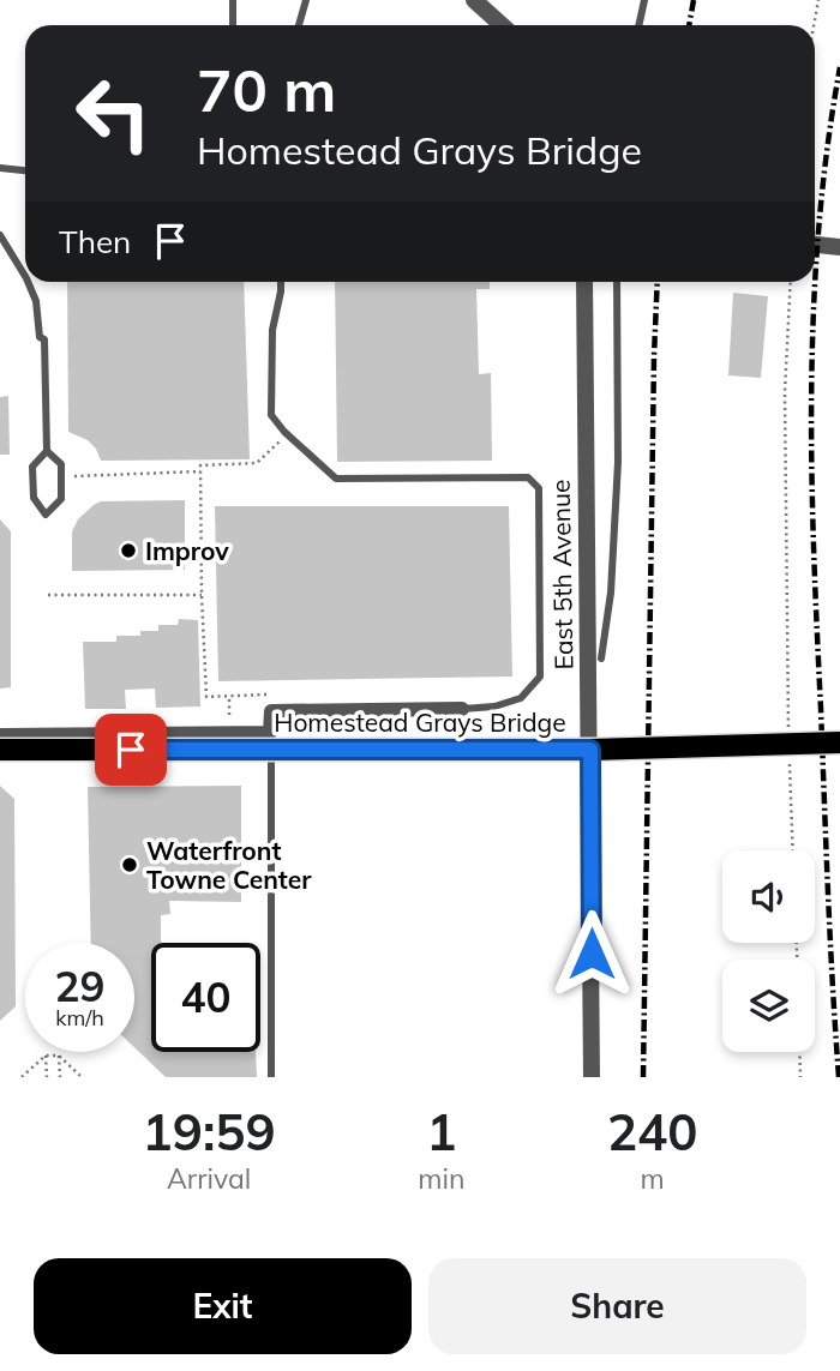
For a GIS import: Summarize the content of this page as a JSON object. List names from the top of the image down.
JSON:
{
  "streets": {
    "main road": ["Homestead Grays Bridge"],
    "street": ["East 5th Avenue"]
  },
  "crossings": [
    ["East 5th Avenue", "Homestead Grays Bridge"]
  ],
  "places": ["Improv", "Waterfront Towne Center"],
  "page": {
    "turn": ["70 m", "Homestead Grays Bridge"],
    "then": "Then",
    "speed": "29 km/h",
    "limit": "40",
    "eta": [
      "19:59",
      "Arrival",
      "1",
      "min",
      "240",
      "m"
    ],
    "buttons": ["Exit", "Share"]
  }
}
